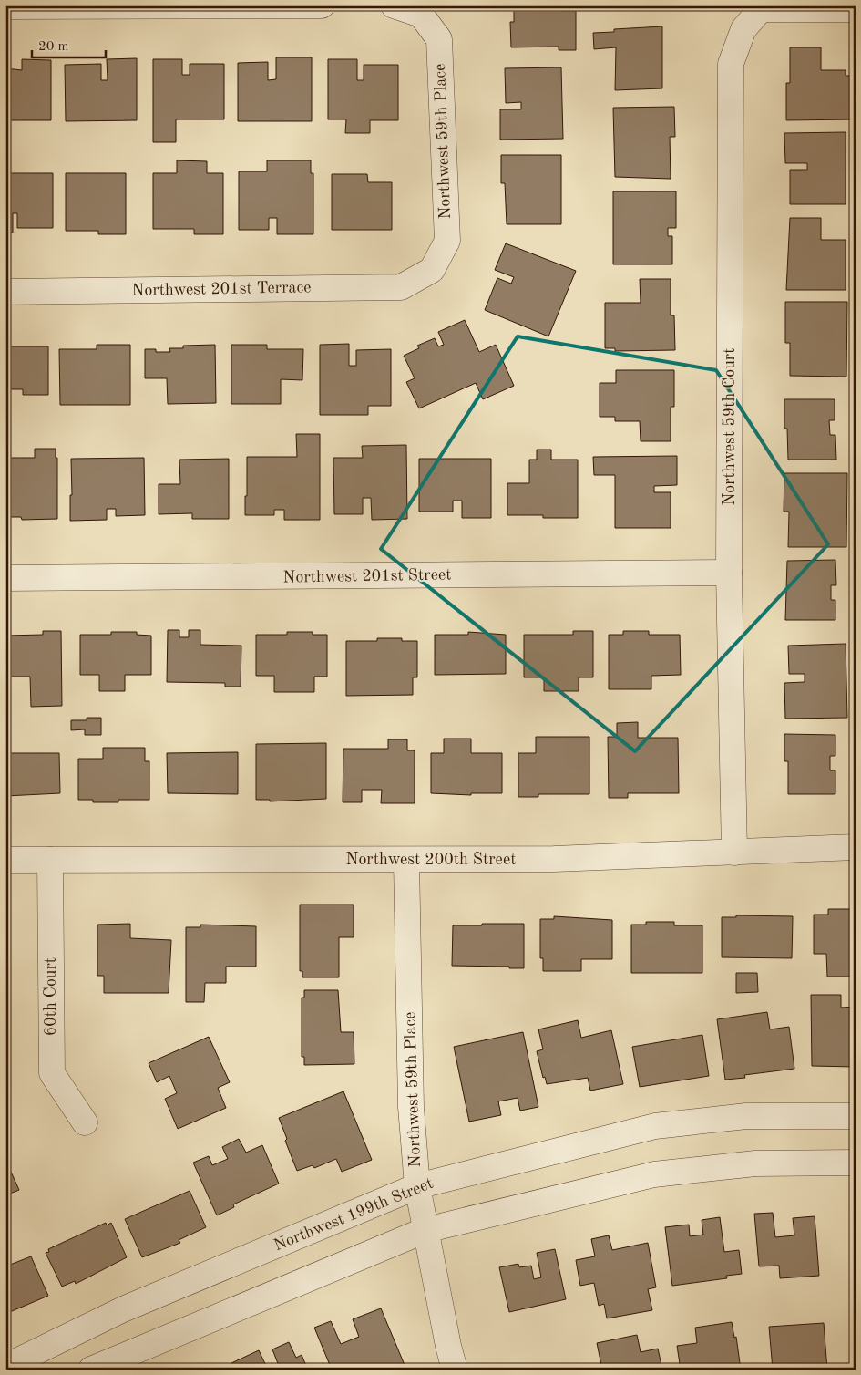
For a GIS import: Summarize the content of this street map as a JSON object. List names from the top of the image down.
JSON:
{
  "streets": {
    "street": [
      "Northwest 59th Place",
      "Northwest 201st Terrace",
      "Northwest 59th Court",
      "Northwest 201st Street",
      "Northwest 200th Street",
      "60th Court",
      "Northwest 199th Street"
    ]
  },
  "crossings": [
    ["Northwest 59th Place", "Northwest 201st Terrace"],
    ["Northwest 59th Place", "Northwest 200th Street"],
    ["Northwest 59th Place", "Northwest 199th Street"],
    ["Northwest 59th Court", "Northwest 201st Street"],
    ["Northwest 59th Court", "Northwest 200th Street"],
    ["Northwest 200th Street", "60th Court"]
  ],
  "scale_bar": "20 m"
}
